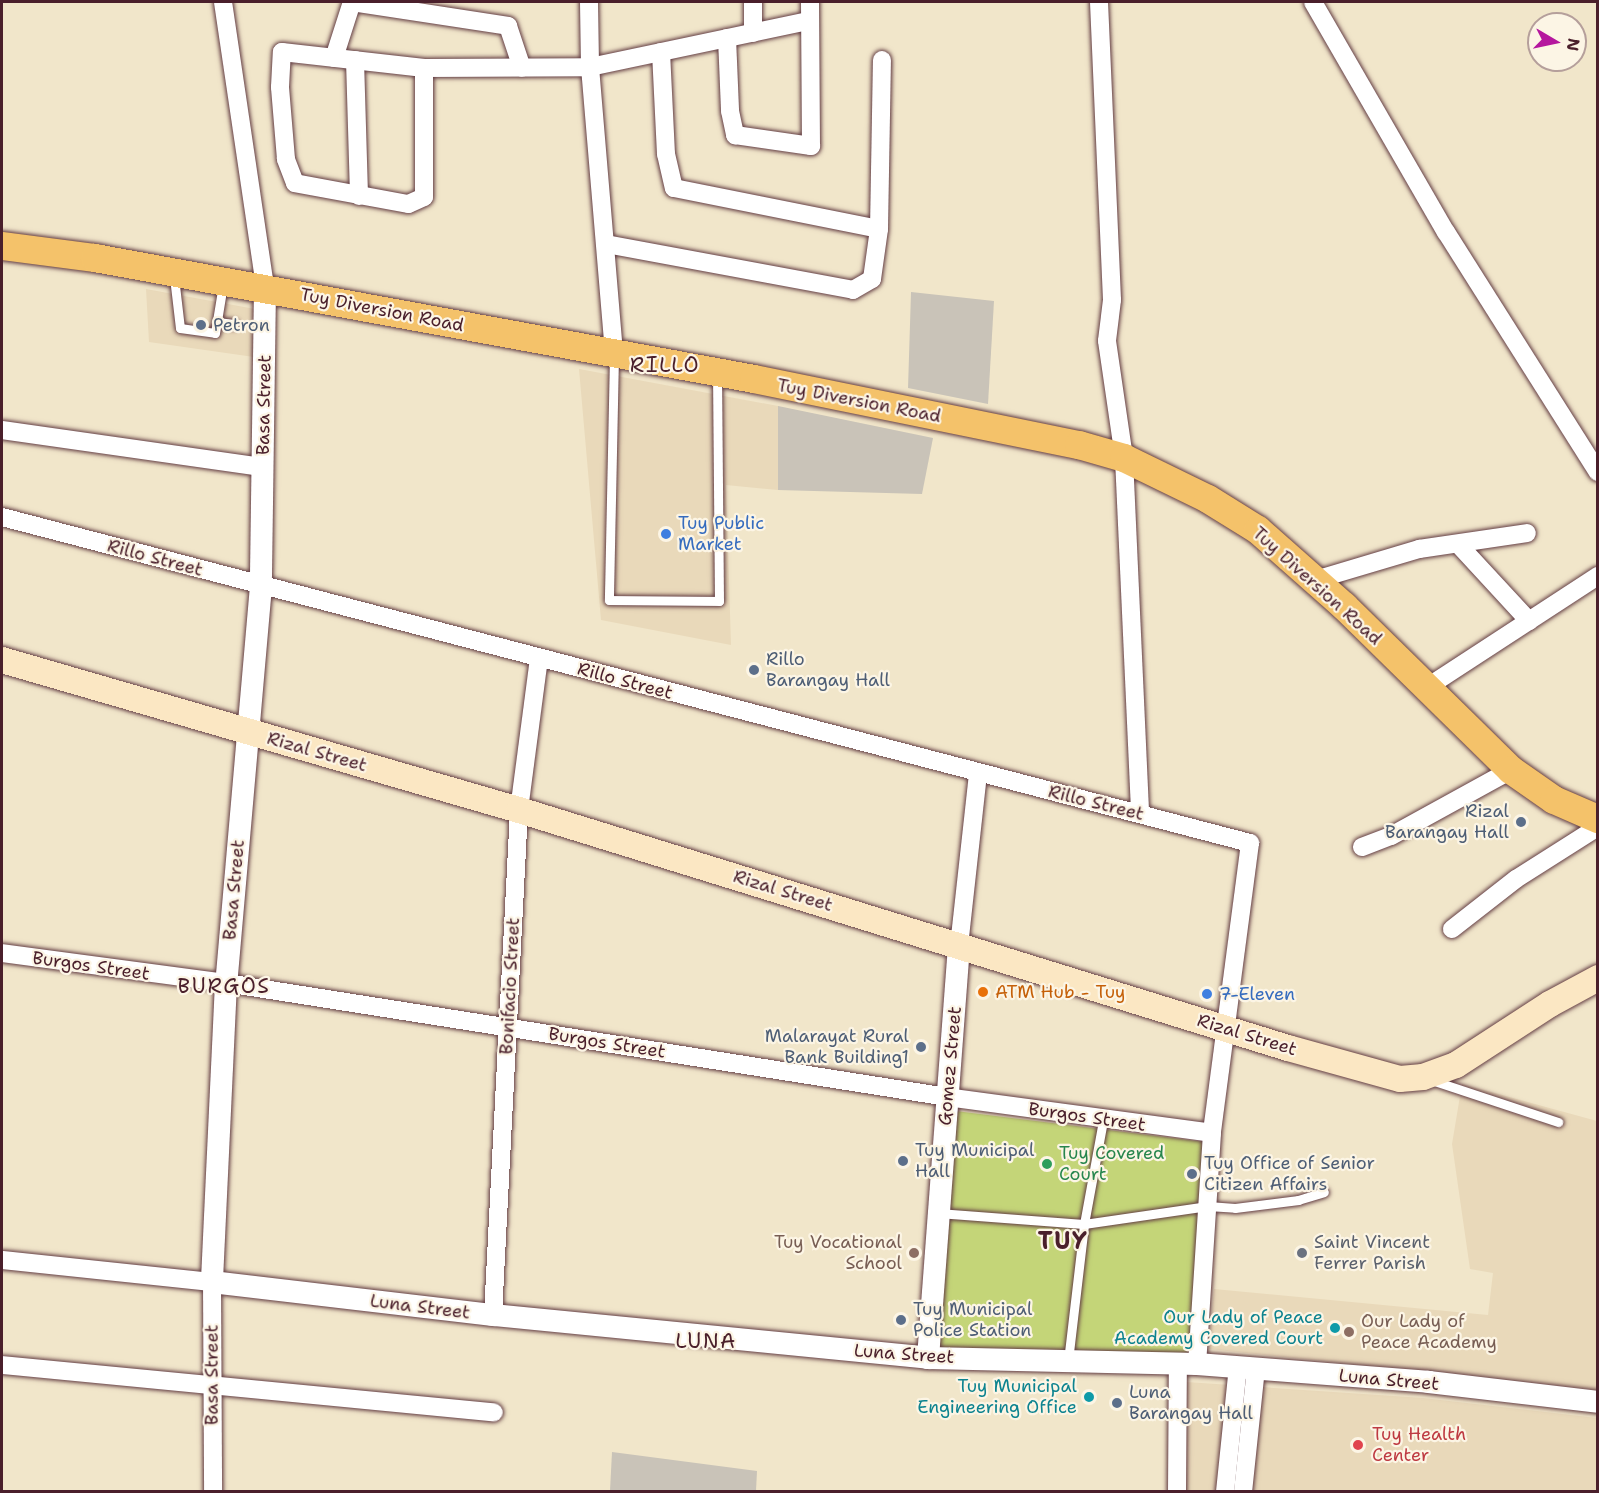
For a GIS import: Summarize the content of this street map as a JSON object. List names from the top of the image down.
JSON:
{
  "streets": {
    "main road": ["Tuy Diversion Road", "Rizal Street"],
    "street": [
      "Basa Street",
      "Rillo Street",
      "Burgos Street",
      "Bonifacio Street",
      "Gomez Street",
      "Luna Street"
    ]
  },
  "crossings": [
    ["Tuy Diversion Road", "Basa Street"],
    ["Basa Street", "Rillo Street"],
    ["Basa Street", "Rizal Street"],
    ["Basa Street", "Burgos Street"],
    ["Basa Street", "Luna Street"],
    ["Rillo Street", "Rizal Street"],
    ["Rillo Street", "Bonifacio Street"],
    ["Rillo Street", "Gomez Street"],
    ["Rizal Street", "Bonifacio Street"],
    ["Rizal Street", "Gomez Street"],
    ["Burgos Street", "Bonifacio Street"],
    ["Burgos Street", "Gomez Street"],
    ["Bonifacio Street", "Luna Street"],
    ["Gomez Street", "Luna Street"]
  ],
  "districts": [
    "RILLO",
    "BURGOS",
    "TUY",
    "LUNA"
  ],
  "places": [
    "Petron",
    "Tuy Public Market",
    "Rillo Barangay Hall",
    "Rizal Barangay Hall",
    "ATM Hub - Tuy",
    "7-Eleven",
    "Malarayat Rural Bank Building1",
    "Tuy Municipal Hall",
    "Tuy Covered Court",
    "Tuy Office of Senior Citizen Affairs",
    "Tuy Vocational School",
    "Saint Vincent Ferrer Parish",
    "Tuy Municipal Police Station",
    "Our Lady of Peace Academy Covered Court",
    "Our Lady of Peace Academy",
    "Tuy Municipal Engineering Office",
    "Luna Barangay Hall",
    "Tuy Health Center"
  ],
  "north": "right"
}
